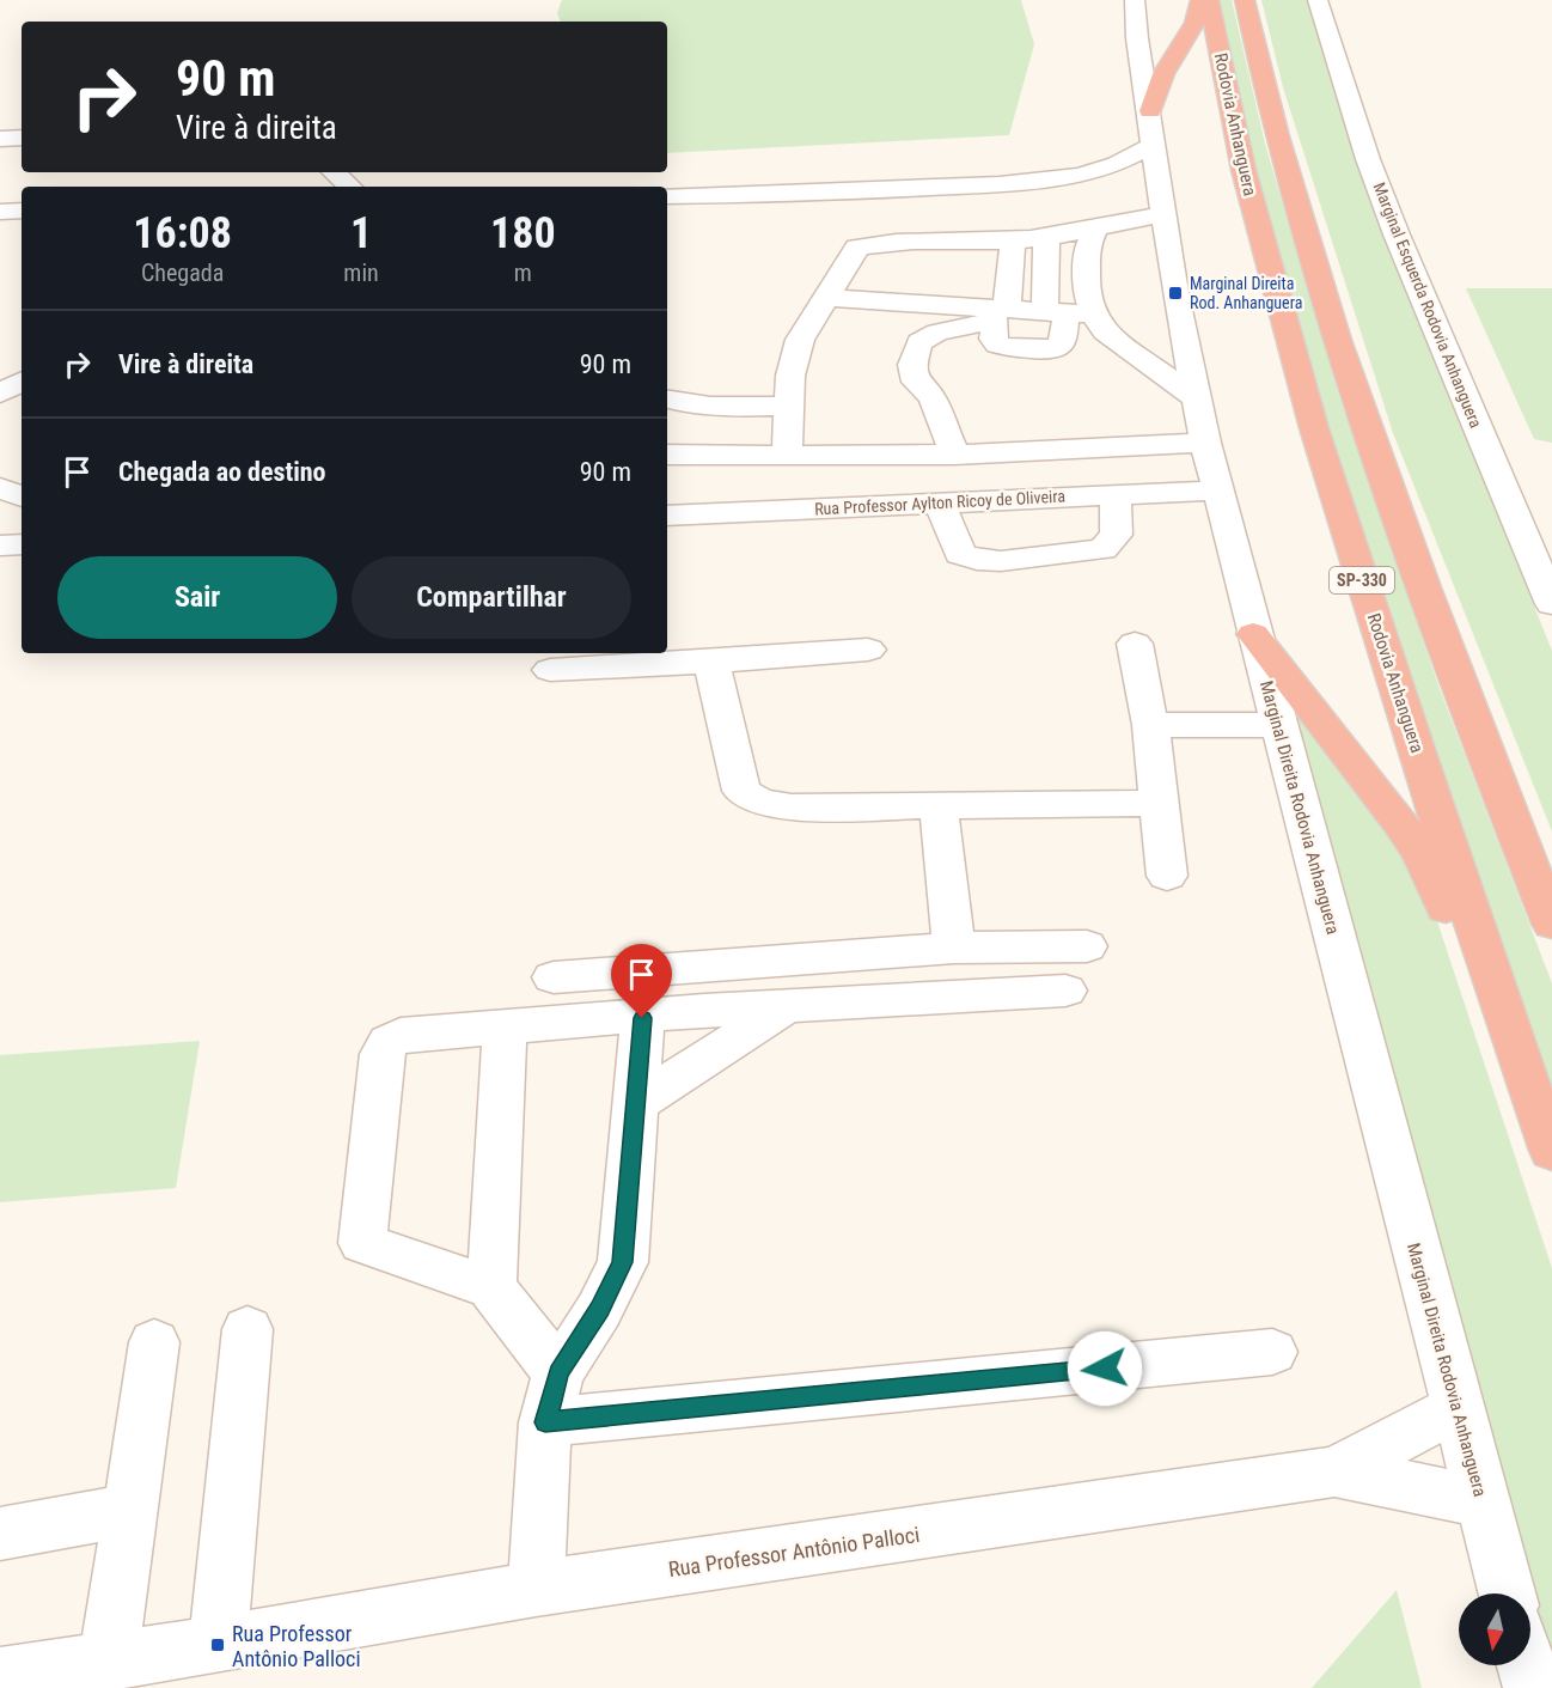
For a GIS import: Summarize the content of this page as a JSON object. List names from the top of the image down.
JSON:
{
  "streets": {
    "highway": ["Rodovia Anhanguera", "SP-330"],
    "street": [
      "Marginal Esquerda Rodovia Anhanguera",
      "Rua Professor Aylton Ricoy de Oliveira",
      "Marginal Direita Rodovia Anhanguera",
      "Rua Professor Antônio Palloci"
    ]
  },
  "crossings": [
    ["Rua Professor Aylton Ricoy de Oliveira", "Marginal Direita Rodovia Anhanguera"],
    ["Marginal Direita Rodovia Anhanguera", "Rua Professor Antônio Palloci"]
  ],
  "places": {
    "transit": ["Marginal Direita Rod. Anhanguera", "Rua Professor Antônio Palloci"]
  },
  "north": "bottom",
  "page": {
    "turn": ["90 m", "Vire à direita"],
    "eta": [
      "16:08",
      "Chegada",
      "1",
      "min",
      "180",
      "m"
    ],
    "list": [
      {
        "name": "Vire à direita",
        "value": "90 m"
      },
      {
        "name": "Chegada ao destino",
        "value": "90 m"
      }
    ],
    "buttons": ["Sair", "Compartilhar"]
  }
}
